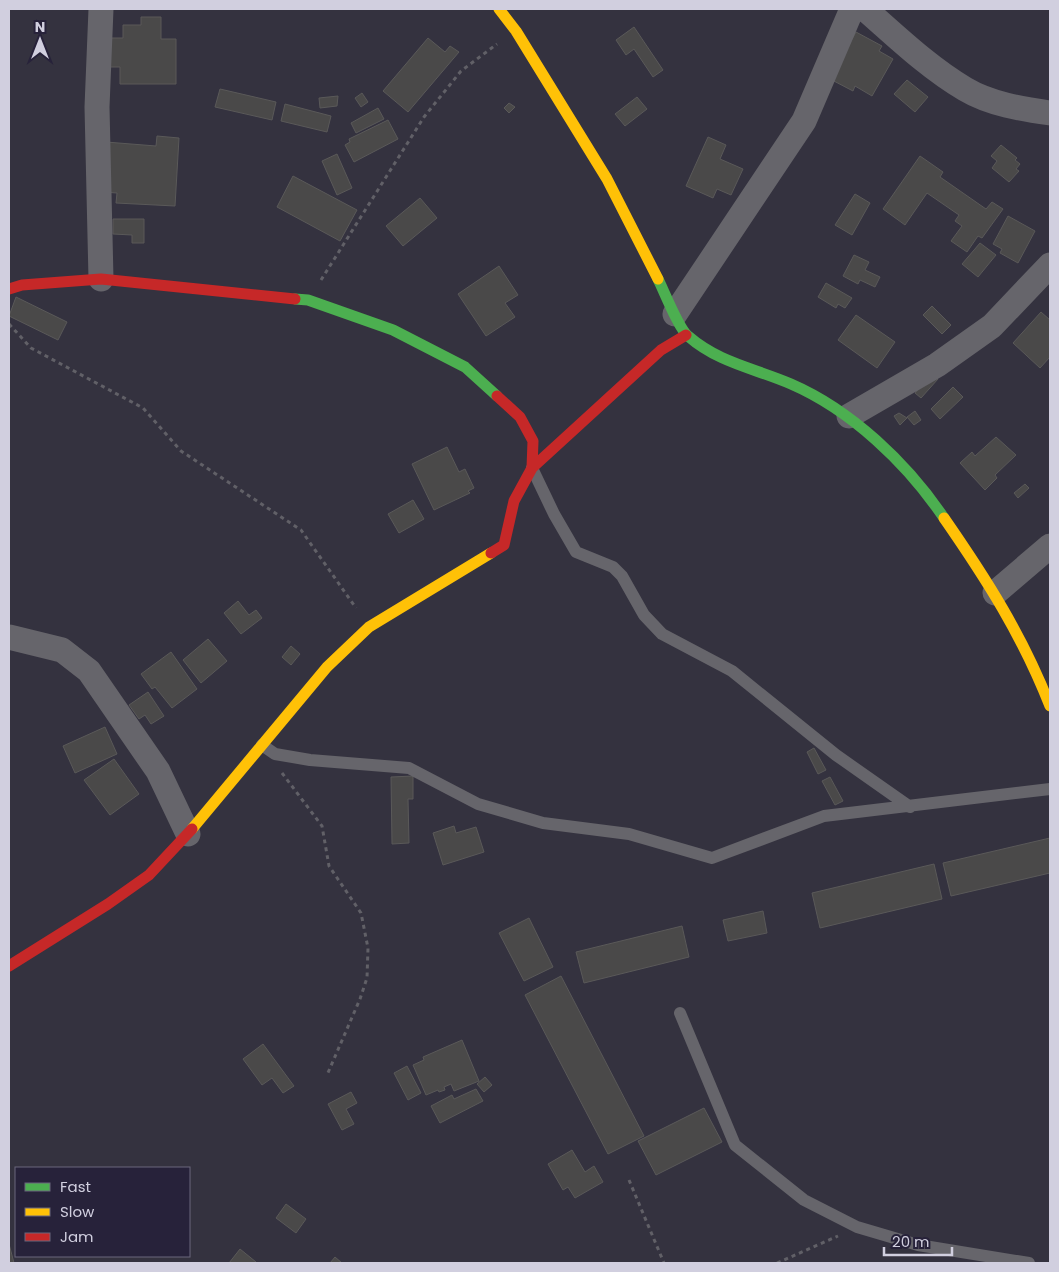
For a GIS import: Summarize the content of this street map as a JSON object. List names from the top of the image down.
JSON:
{
  "legend": ["Fast", "Slow", "Jam"],
  "scale_bar": "20 m",
  "north": "top"
}
